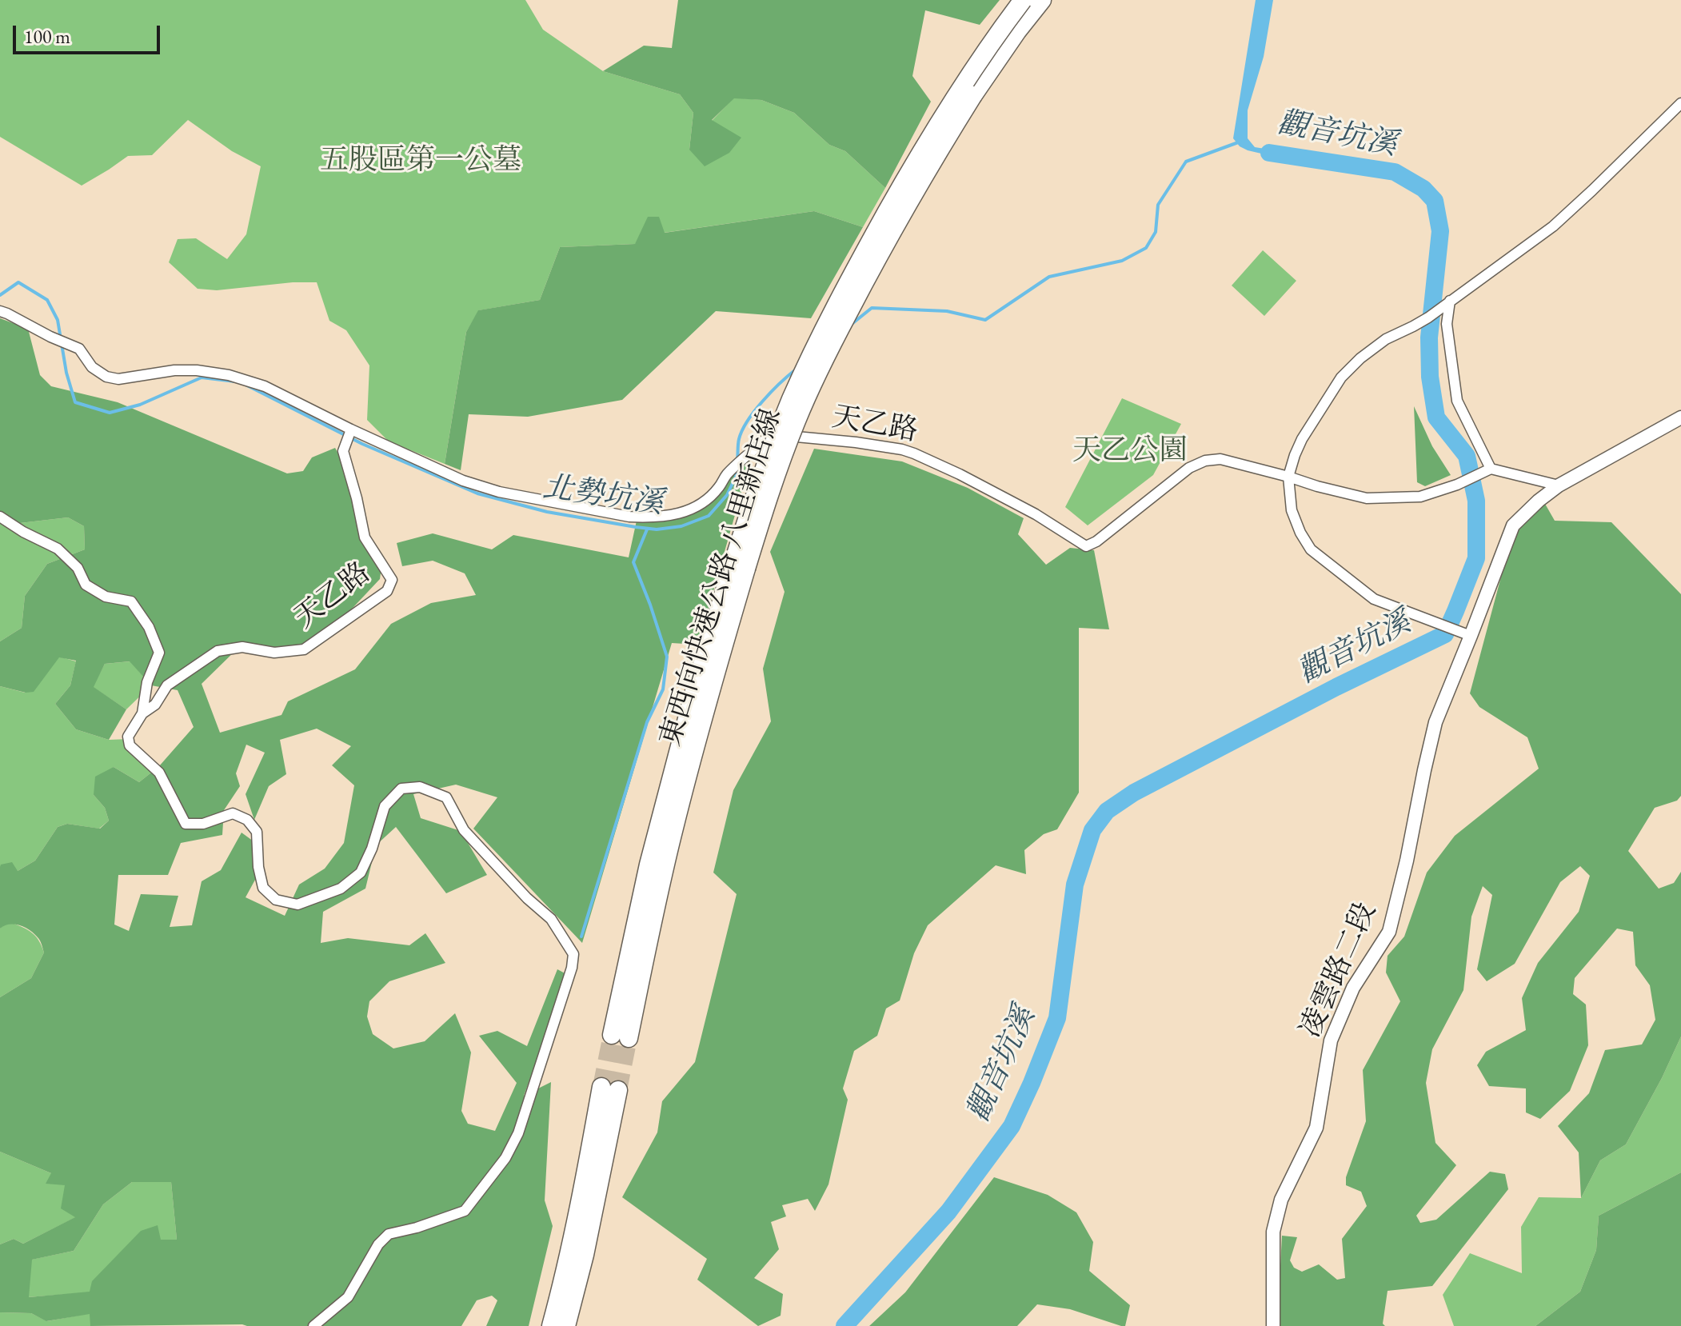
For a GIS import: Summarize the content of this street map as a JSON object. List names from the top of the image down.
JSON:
{
  "streets": {
    "highway": ["東西向快速公路 八里新店線"],
    "street": ["天乙路", "凌雲路二段"]
  },
  "water": ["觀音坑溪", "北勢坑溪"],
  "parks": ["五股區第一公墓", "天乙公園"],
  "scale_bar": "100 m"
}
